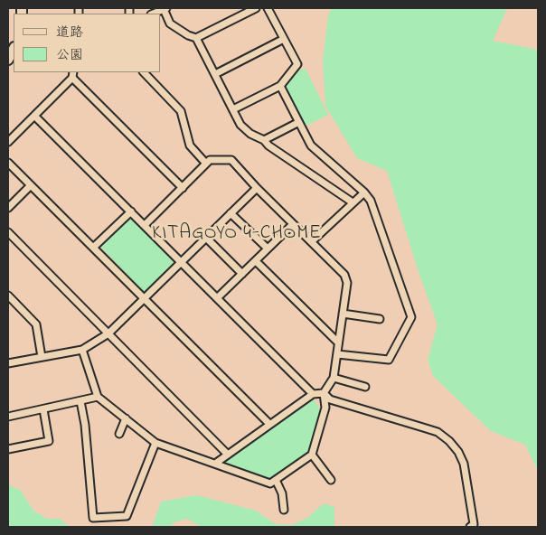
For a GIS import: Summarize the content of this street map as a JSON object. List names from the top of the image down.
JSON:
{
  "districts": ["KITAGOYO 4-CHOME"],
  "legend": ["道路", "公園"]
}
